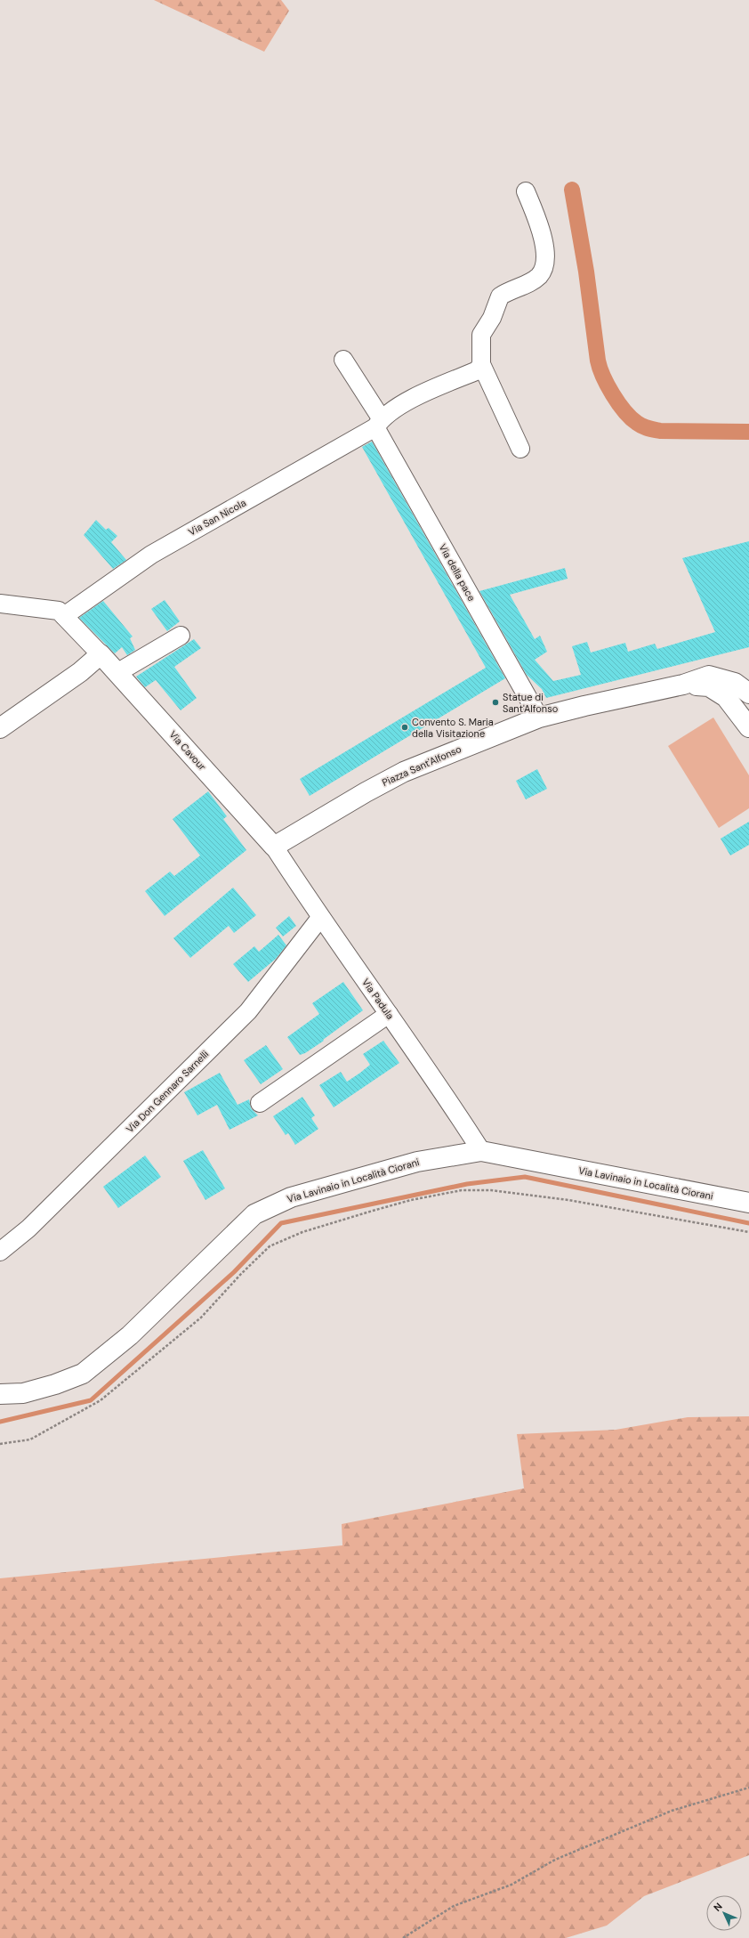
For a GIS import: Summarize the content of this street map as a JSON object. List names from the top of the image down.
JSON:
{
  "streets": {
    "street": [
      "Via San Nicola",
      "Via della pace",
      "Via Cavour",
      "Piazza Sant'Alfonso",
      "Via Padula",
      "Via Don Gennaro Sarnelli",
      "Via Lavinaio in Località Ciorani"
    ]
  },
  "crossings": [
    ["Via San Nicola", "Via della pace"],
    ["Via della pace", "Piazza Sant'Alfonso"],
    ["Via Cavour", "Piazza Sant'Alfonso"],
    ["Via Cavour", "Via Padula"],
    ["Piazza Sant'Alfonso", "Via Padula"],
    ["Via Padula", "Via Don Gennaro Sarnelli"],
    ["Via Padula", "Via Lavinaio in Località Ciorani"]
  ],
  "places": ["Statue di Sant'Alfonso", "Convento S. Maria della Visitazione"],
  "north": "top left"
}
